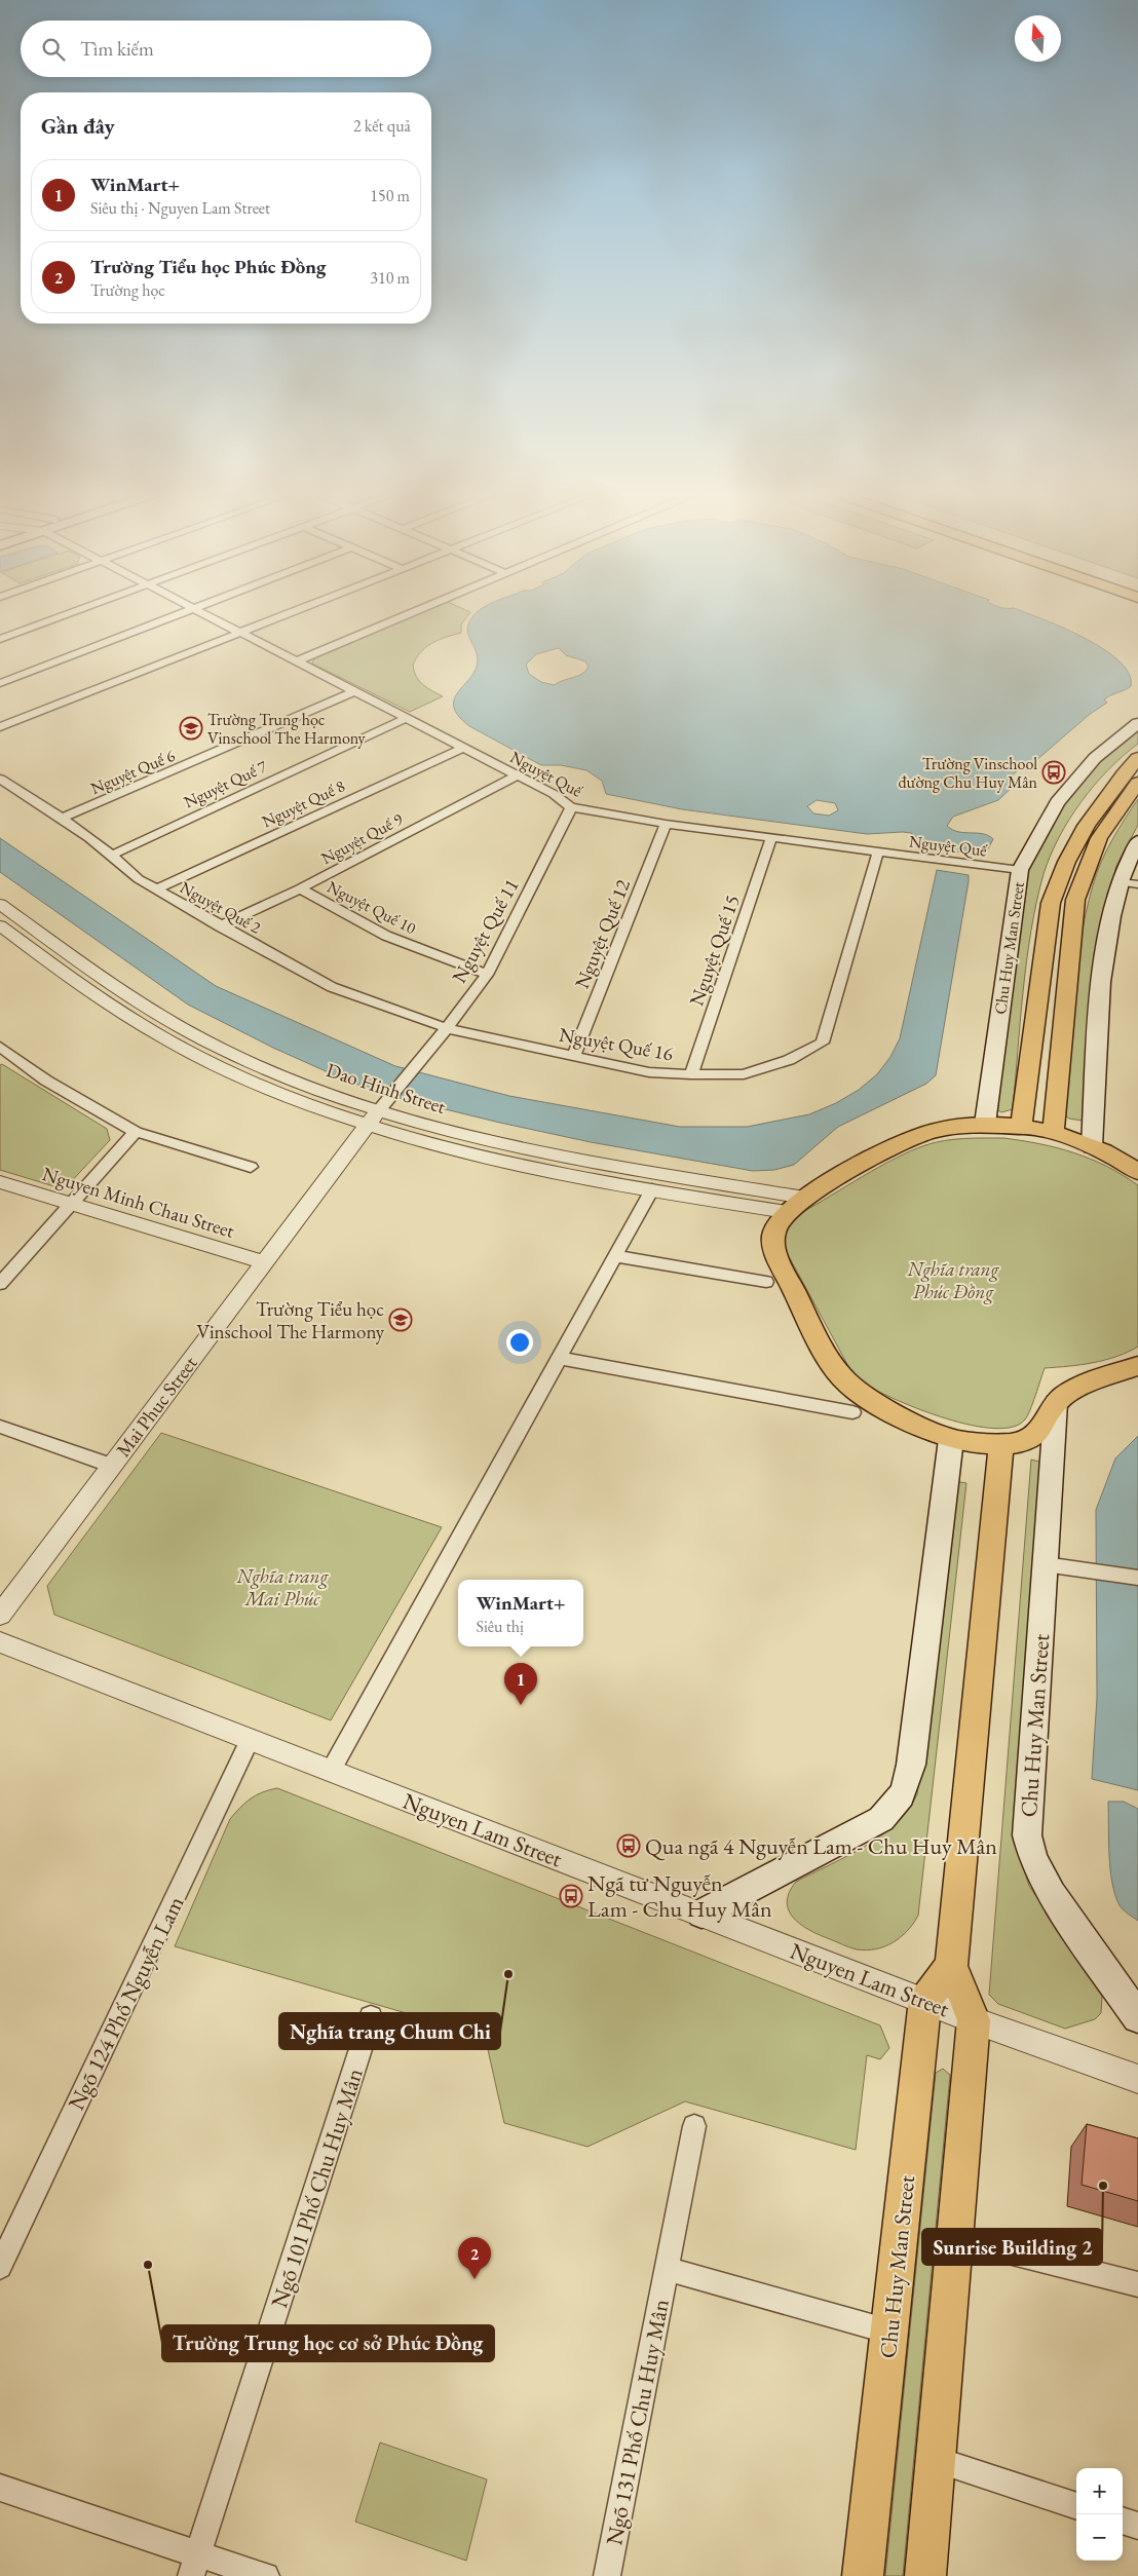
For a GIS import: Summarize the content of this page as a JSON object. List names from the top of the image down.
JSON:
{
  "streets": {
    "main road": ["Chu Huy Man Street"],
    "street": [
      "Nguyệt Quế 6",
      "Nguyệt Quế",
      "Nguyệt Quế 7",
      "Nguyệt Quế 8",
      "Nguyệt Quế 9",
      "Nguyệt Quế 2",
      "Nguyệt Quế 10",
      "Nguyệt Quế 11",
      "Nguyệt Quế 12",
      "Nguyệt Quế 15",
      "Nguyệt Quế 16",
      "Dao Hinh Street",
      "Nguyen Minh Chau Street",
      "Mai Phuc Street",
      "Nguyen Lam Street",
      "Ngõ 124 Phố Nguyễn Lam",
      "Ngõ 101 Phố Chu Huy Mân",
      "Ngõ 131 Phố Chu Huy Mân"
    ]
  },
  "crossings": [
    ["Nguyệt Quế 6", "Nguyệt Quế"],
    ["Nguyệt Quế 6", "Nguyệt Quế 2"],
    ["Nguyệt Quế", "Nguyệt Quế 7"],
    ["Nguyệt Quế", "Nguyệt Quế 8"],
    ["Nguyệt Quế", "Nguyệt Quế 9"],
    ["Nguyệt Quế", "Nguyệt Quế 11"],
    ["Nguyệt Quế", "Nguyệt Quế 12"],
    ["Nguyệt Quế", "Chu Huy Man Street"],
    ["Nguyệt Quế", "Nguyệt Quế 15"],
    ["Nguyệt Quế", "Nguyệt Quế 16"],
    ["Nguyệt Quế 7", "Nguyệt Quế 2"],
    ["Nguyệt Quế 8", "Nguyệt Quế 2"],
    ["Nguyệt Quế 9", "Nguyệt Quế 2"],
    ["Nguyệt Quế 9", "Nguyệt Quế 10"],
    ["Nguyệt Quế 2", "Nguyệt Quế 11"],
    ["Nguyệt Quế 2", "Nguyệt Quế 16"],
    ["Nguyệt Quế 10", "Nguyệt Quế 11"],
    ["Nguyệt Quế 11", "Nguyệt Quế 16"],
    ["Nguyệt Quế 11", "Dao Hinh Street"],
    ["Nguyệt Quế 11", "Mai Phuc Street"],
    ["Nguyệt Quế 12", "Nguyệt Quế 16"],
    ["Chu Huy Man Street", "Nguyen Lam Street"],
    ["Nguyệt Quế 15", "Nguyệt Quế 16"],
    ["Dao Hinh Street", "Mai Phuc Street"],
    ["Nguyen Minh Chau Street", "Mai Phuc Street"],
    ["Nguyen Lam Street", "Ngõ 124 Phố Nguyễn Lam"]
  ],
  "parks": ["Nghĩa trang Phúc Đồng", "Nghĩa trang Mai Phúc"],
  "places": {
    "school or university": ["Trường Trung học Vinschool The Harmony", "Trường Tiểu học Vinschool The Harmony"],
    "bus stop": ["Trường Vinschool đường Chu Huy Mân", "Qua ngã 4 Nguyễn Lam - Chu Huy Mân", "Ngã tư Nguyễn Lam - Chu Huy Mân"],
    "other": ["Nghĩa trang Chum Chi", "Sunrise Building 2", "Trường Trung học cơ sở Phúc Đồng"]
  },
  "north": "top",
  "page": {
    "search": "Tìm kiếm",
    "heading": ["Gần đây", "2 kết quả"],
    "list": [
      {
        "mark": "1",
        "name": "WinMart+",
        "note": "Siêu thị · Nguyen Lam Street",
        "value": "150 m"
      },
      {
        "mark": "2",
        "name": "Trường Tiểu học Phúc Đồng",
        "note": "Trường học",
        "value": "310 m"
      }
    ],
    "popup": ["WinMart+", "Siêu thị"],
    "pins": ["1", "2"],
    "map_buttons": ["+", "−"]
  }
}
